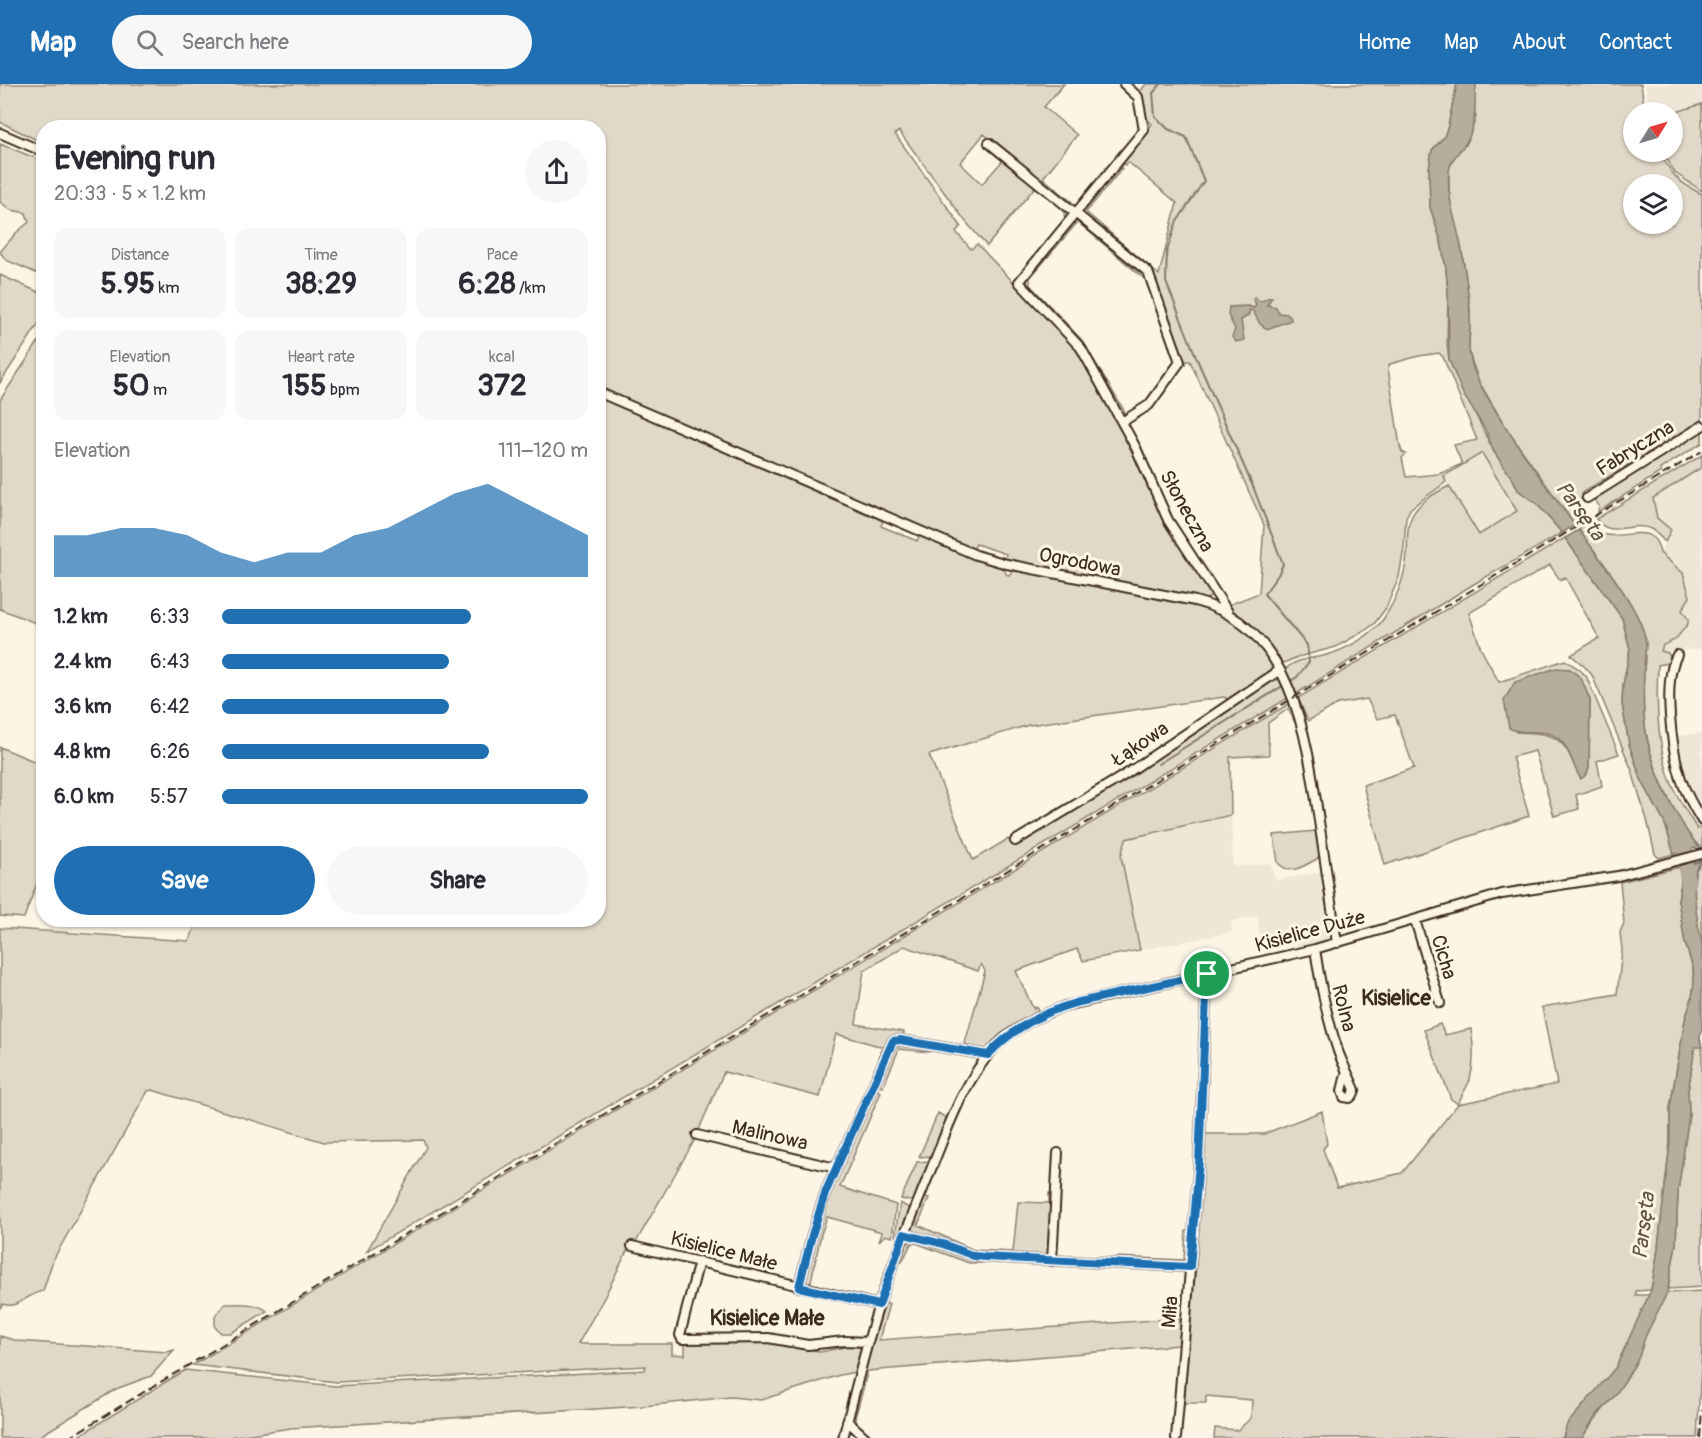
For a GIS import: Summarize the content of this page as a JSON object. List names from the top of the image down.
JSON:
{
  "streets": {
    "street": [
      "Fabryczna",
      "Słoneczna",
      "Ogrodowa",
      "Łąkowa",
      "Kisielice Duże",
      "Cicha",
      "Rolna",
      "Malinowa",
      "Kisielice Małe",
      "Miła"
    ]
  },
  "crossings": [
    ["Słoneczna", "Ogrodowa"],
    ["Ogrodowa", "Łąkowa"],
    ["Ogrodowa", "Kisielice Duże"],
    ["Kisielice Duże", "Cicha"],
    ["Kisielice Duże", "Rolna"],
    ["Kisielice Duże", "Kisielice Małe"],
    ["Kisielice Duże", "Miła"]
  ],
  "districts": ["Kisielice", "Kisielice Małe"],
  "water": ["Parsęta"],
  "north": "top right",
  "page": {
    "header": "Map",
    "search": "Search here",
    "nav": [
      "Home",
      "Map",
      "About",
      "Contact"
    ],
    "heading": ["Evening run", "20:33 · 5 × 1.2 km"],
    "stats": [
      ["Distance", "5.95 km"],
      ["Time", "38:29"],
      ["Pace", "6:28 /km"],
      ["Elevation", "50 m"],
      ["Heart rate", "155 bpm"],
      ["kcal", "372"]
    ],
    "chart": ["Elevation", "111–120 m"],
    "list": [
      {
        "name": "1.2 km",
        "note": "6:33"
      },
      {
        "name": "2.4 km",
        "note": "6:43"
      },
      {
        "name": "3.6 km",
        "note": "6:42"
      },
      {
        "name": "4.8 km",
        "note": "6:26"
      },
      {
        "name": "6.0 km",
        "note": "5:57"
      }
    ],
    "buttons": ["Save", "Share"]
  }
}
